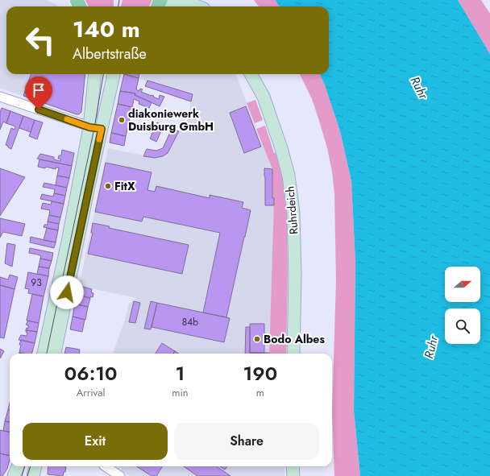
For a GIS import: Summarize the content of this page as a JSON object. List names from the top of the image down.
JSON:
{
  "streets": {
    "main road": ["Ruhrdeich"]
  },
  "water": ["Ruhr"],
  "places": ["diakoniewerk Duisburg GmbH", "FitX", "Bodo Albes"],
  "house_numbers": ["93", "84b"],
  "north": "right",
  "page": {
    "turn": ["140 m", "Albertstraße"],
    "eta": [
      "06:10",
      "Arrival",
      "1",
      "min",
      "190",
      "m"
    ],
    "buttons": ["Exit", "Share"]
  }
}
